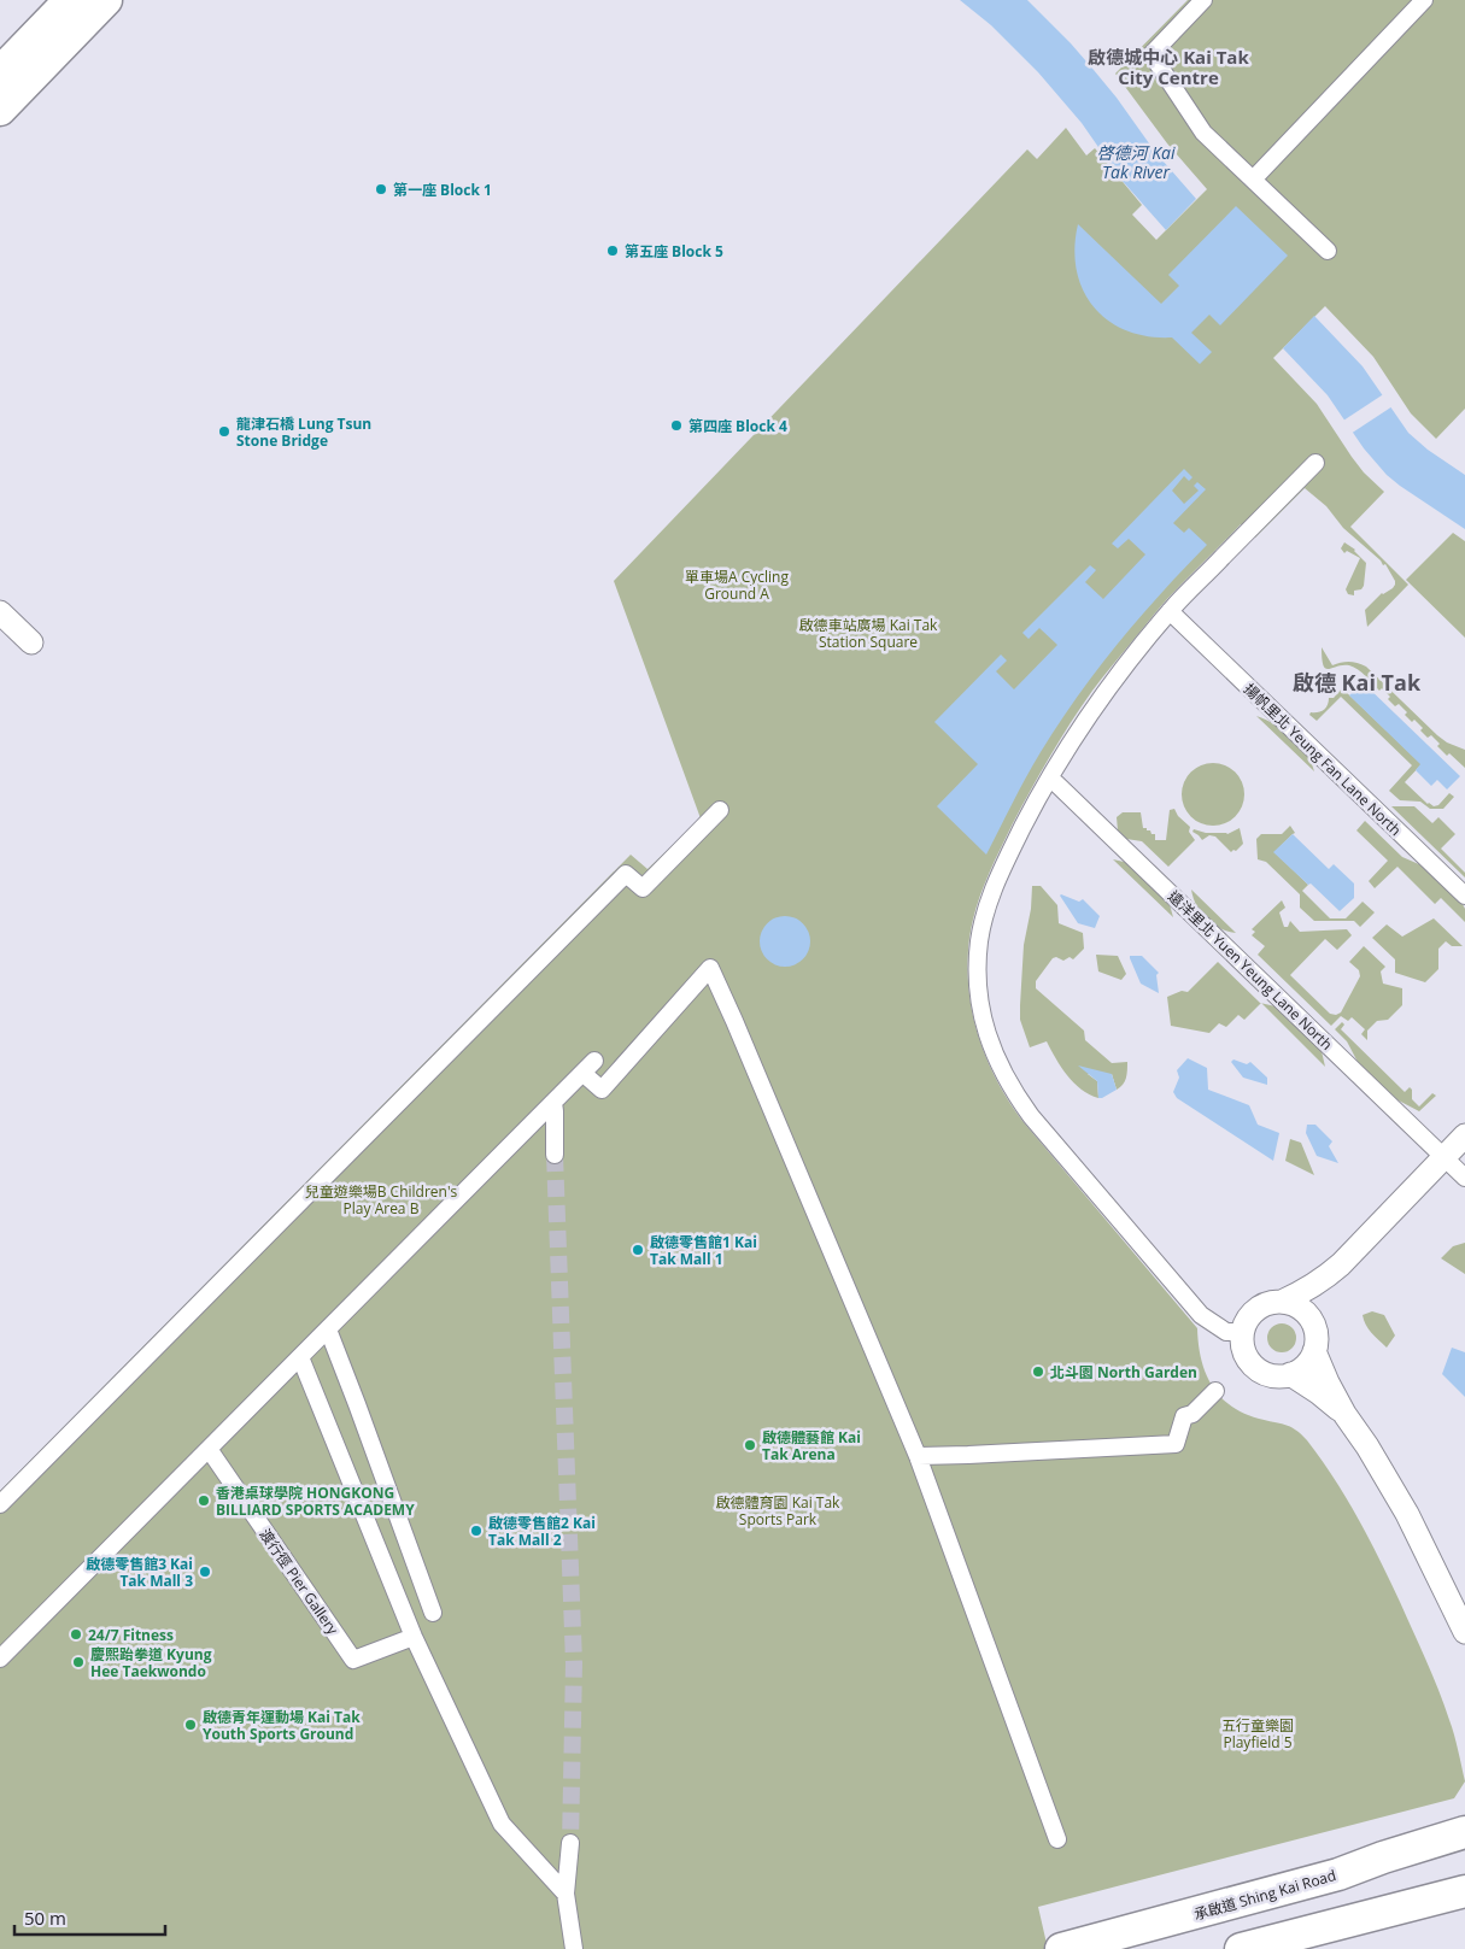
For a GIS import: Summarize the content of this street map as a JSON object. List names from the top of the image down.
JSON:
{
  "streets": {
    "main road": ["承啟道 Shing Kai Road"],
    "street": ["揚帆里北 Yeung Fan Lane North", "遠洋里北 Yuen Yeung Lane North", "渡行徑 Pier Gallery"]
  },
  "districts": ["啟德城中心 Kai Tak City Centre", "啟德 Kai Tak"],
  "water": ["啓德河 Kai Tak River"],
  "parks": [
    "單車場A Cycling Ground A",
    "啟德車站廣場 Kai Tak Station Square",
    "兒童遊樂場B Children's Play Area B",
    "啟德體育園 Kai Tak Sports Park",
    "五行童樂園 Playfield 5"
  ],
  "places": [
    "第一座 Block 1",
    "第五座 Block 5",
    "第四座 Block 4",
    "龍津石橋 Lung Tsun Stone Bridge",
    "啟德零售館1 Kai Tak Mall 1",
    "北斗園 North Garden",
    "啟德體藝館 Kai Tak Arena",
    "香港桌球學院 HONGKONG BILLIARD SPORTS ACADEMY",
    "啟德零售館2 Kai Tak Mall 2",
    "啟德零售館3 Kai Tak Mall 3",
    "24/7 Fitness",
    "慶熙跆拳道 Kyung Hee Taekwondo",
    "啟德青年運動場 Kai Tak Youth Sports Ground"
  ],
  "scale_bar": "50 m"
}
